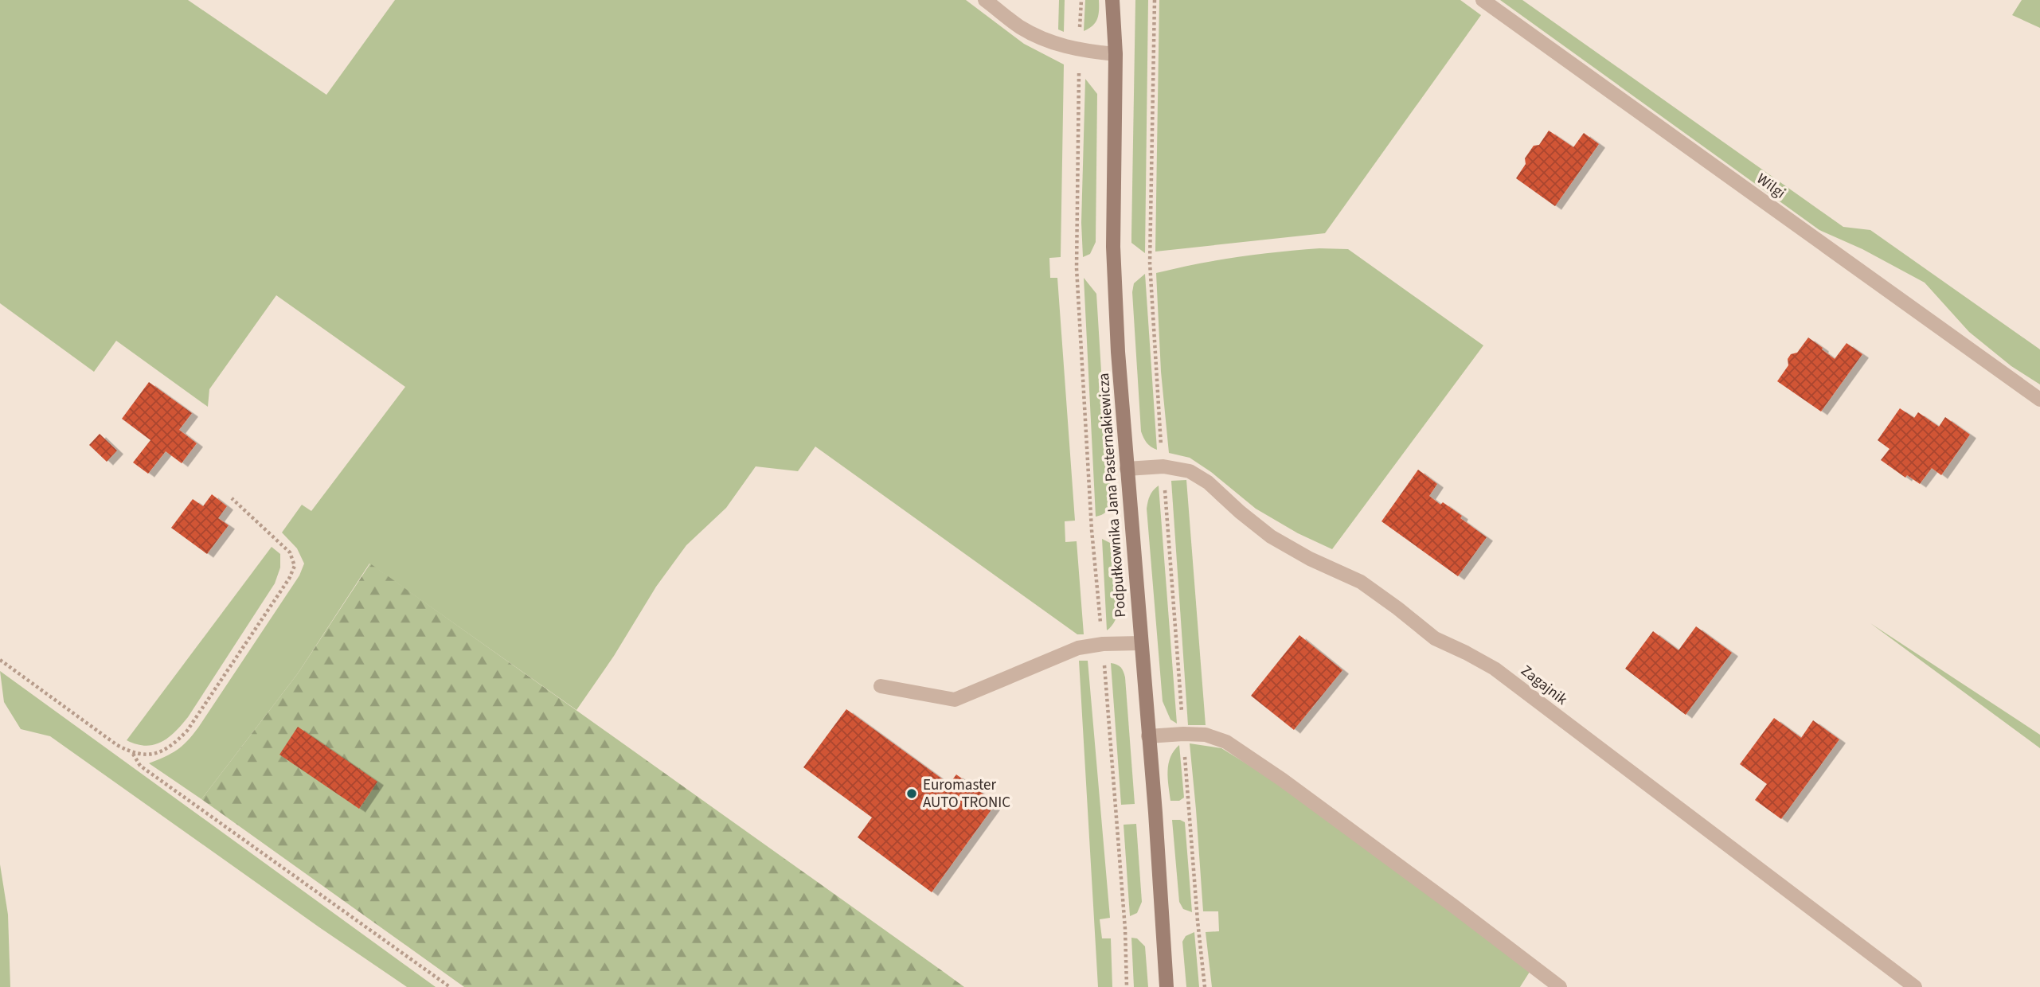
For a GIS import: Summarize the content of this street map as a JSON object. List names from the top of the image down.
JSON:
{
  "streets": {
    "street": ["Wilgi", "Podpułkownika Jana Pasternakiewicza", "Zagajnik"]
  },
  "crossings": [
    ["Podpułkownika Jana Pasternakiewicza", "Zagajnik"]
  ],
  "places": ["Euromaster AUTO TRONIC"]
}
